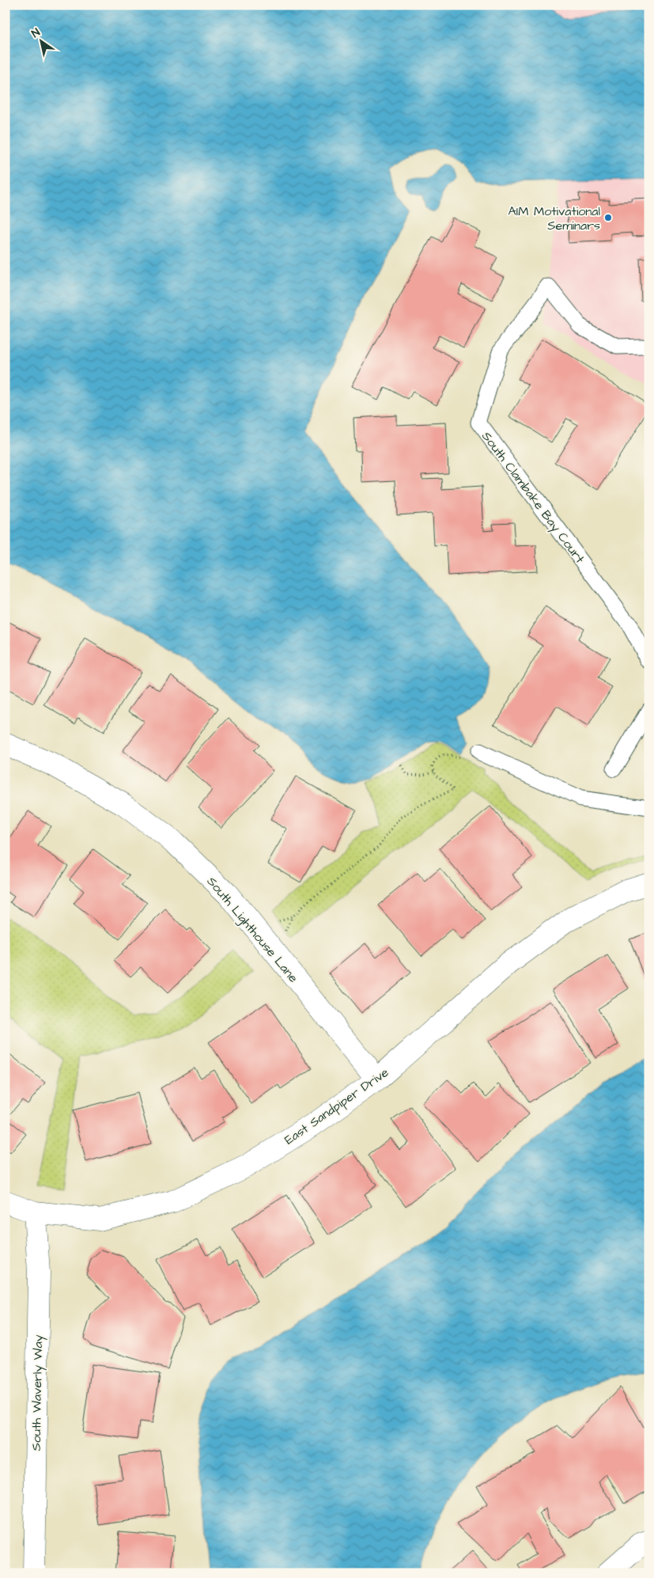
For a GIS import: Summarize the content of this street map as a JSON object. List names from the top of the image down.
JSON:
{
  "streets": {
    "street": ["South Lighthouse Lane", "East Sandpiper Drive", "South Waverly Way"],
    "lane": ["South Clambake Bay Court"]
  },
  "crossings": [
    ["South Lighthouse Lane", "East Sandpiper Drive"],
    ["East Sandpiper Drive", "South Waverly Way"]
  ],
  "places": ["AIM Motivational Seminars"],
  "north": "top left"
}
